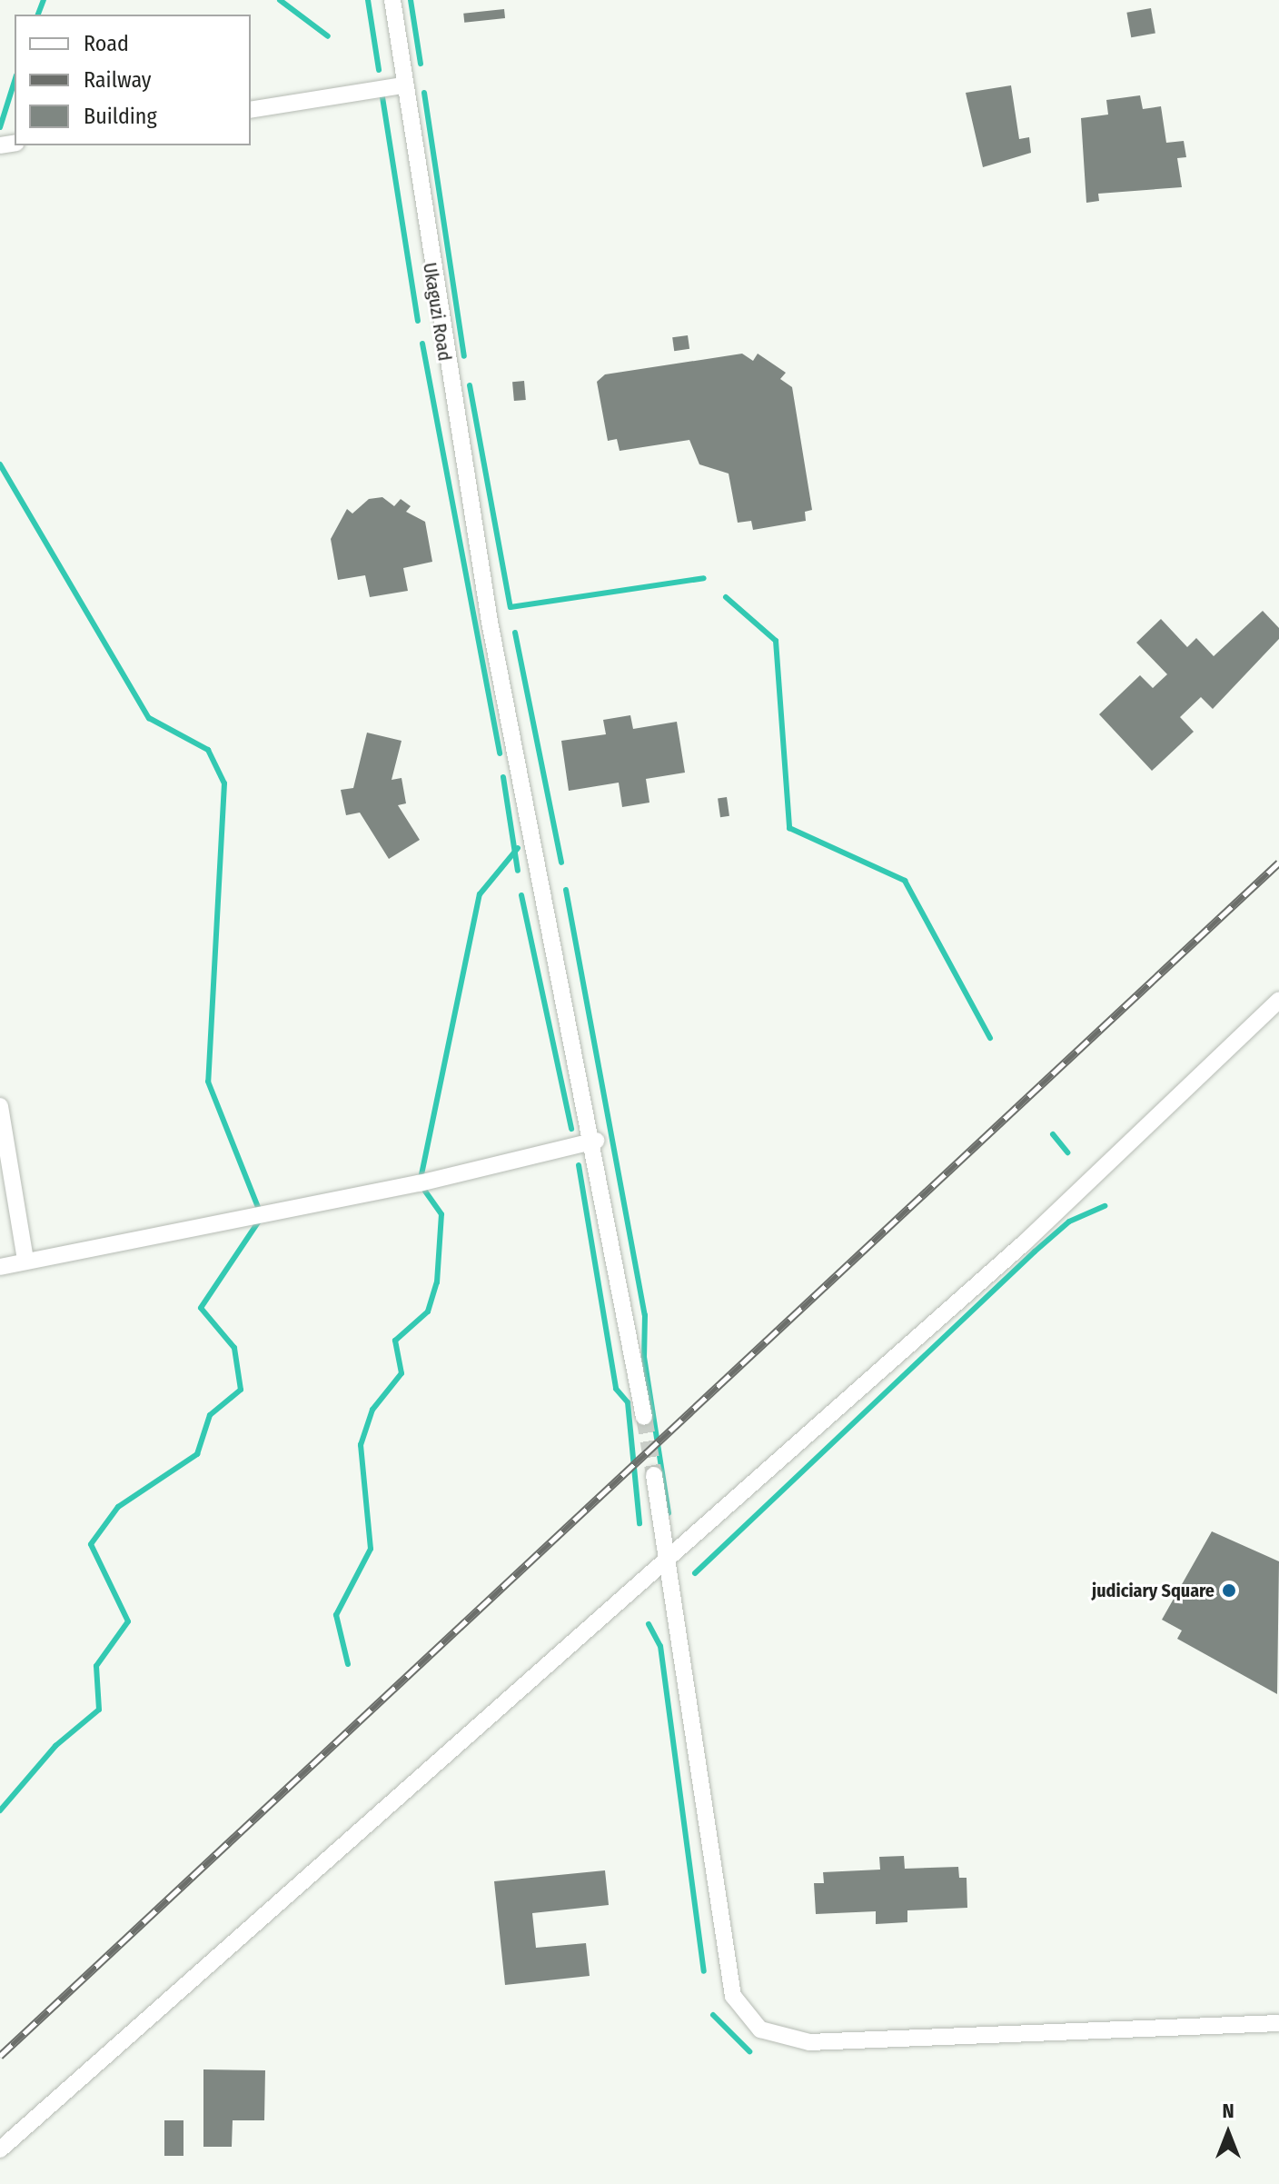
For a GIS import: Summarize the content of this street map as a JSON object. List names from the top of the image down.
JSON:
{
  "streets": {
    "street": ["Ukaguzi Road"]
  },
  "places": ["judiciary Square"],
  "legend": ["Road", "Railway", "Building"],
  "north": "top"
}
